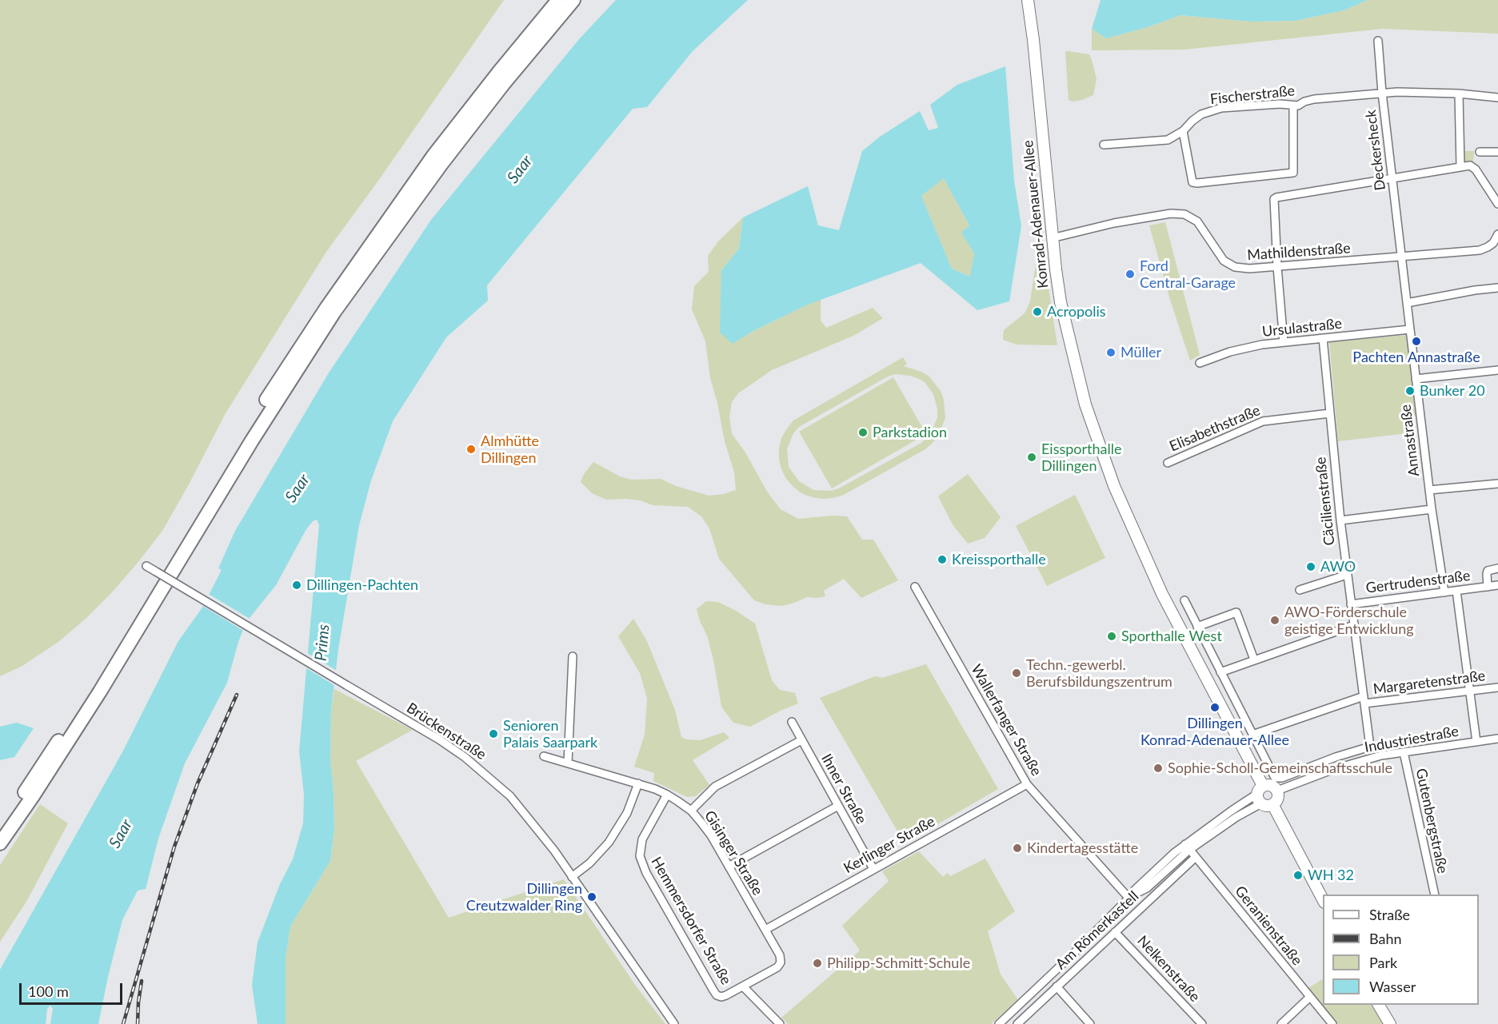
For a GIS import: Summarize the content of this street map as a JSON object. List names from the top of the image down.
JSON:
{
  "streets": {
    "street": [
      "Fischerstraße",
      "Deckersheck",
      "Konrad-Adenauer-Allee",
      "Mathildenstraße",
      "Ursulastraße",
      "Elisabethstraße",
      "Annastraße",
      "Cäcilienstraße",
      "Gertrudenstraße",
      "Margaretenstraße",
      "Wallerfanger Straße",
      "Brückenstraße",
      "Industriestraße",
      "Ihner Straße",
      "Gutenbergstraße",
      "Kerlinger Straße",
      "Gisinger Straße",
      "Hemmersdorfer Straße",
      "Geranienstraße",
      "Am Römerkastell",
      "Nelkenstraße"
    ]
  },
  "crossings": [
    ["Fischerstraße", "Deckersheck"],
    ["Deckersheck", "Mathildenstraße"],
    ["Deckersheck", "Annastraße"],
    ["Konrad-Adenauer-Allee", "Mathildenstraße"],
    ["Mathildenstraße", "Annastraße"],
    ["Ursulastraße", "Annastraße"],
    ["Ursulastraße", "Cäcilienstraße"],
    ["Elisabethstraße", "Cäcilienstraße"],
    ["Annastraße", "Gertrudenstraße"],
    ["Cäcilienstraße", "Gertrudenstraße"],
    ["Cäcilienstraße", "Margaretenstraße"],
    ["Wallerfanger Straße", "Kerlinger Straße"],
    ["Industriestraße", "Gutenbergstraße"],
    ["Ihner Straße", "Kerlinger Straße"],
    ["Kerlinger Straße", "Gisinger Straße"],
    ["Gisinger Straße", "Hemmersdorfer Straße"],
    ["Geranienstraße", "Am Römerkastell"],
    ["Am Römerkastell", "Nelkenstraße"]
  ],
  "water": ["Saar", "Prims"],
  "places": [
    "Ford Central-Garage",
    "Acropolis",
    "Pachten Annastraße",
    "Müller",
    "Bunker 20",
    "Parkstadion",
    "Almhütte Dillingen",
    "Eissporthalle Dillingen",
    "Kreissporthalle",
    "AWO",
    "Dillingen-Pachten",
    "AWO-Förderschule geistige Entwicklung",
    "Sporthalle West",
    "Techn.-gewerbl. Berufsbildungszentrum",
    "Dillingen Konrad-Adenauer-Allee",
    "Senioren Palais Saarpark",
    "Sophie-Scholl-Gemeinschaftsschule",
    "Kindertagesstätte",
    "WH 32",
    "Dillingen Creutzwalder Ring",
    "Philipp-Schmitt-Schule"
  ],
  "legend": [
    "Straße",
    "Bahn",
    "Park",
    "Wasser"
  ],
  "scale_bar": "100 m"
}
